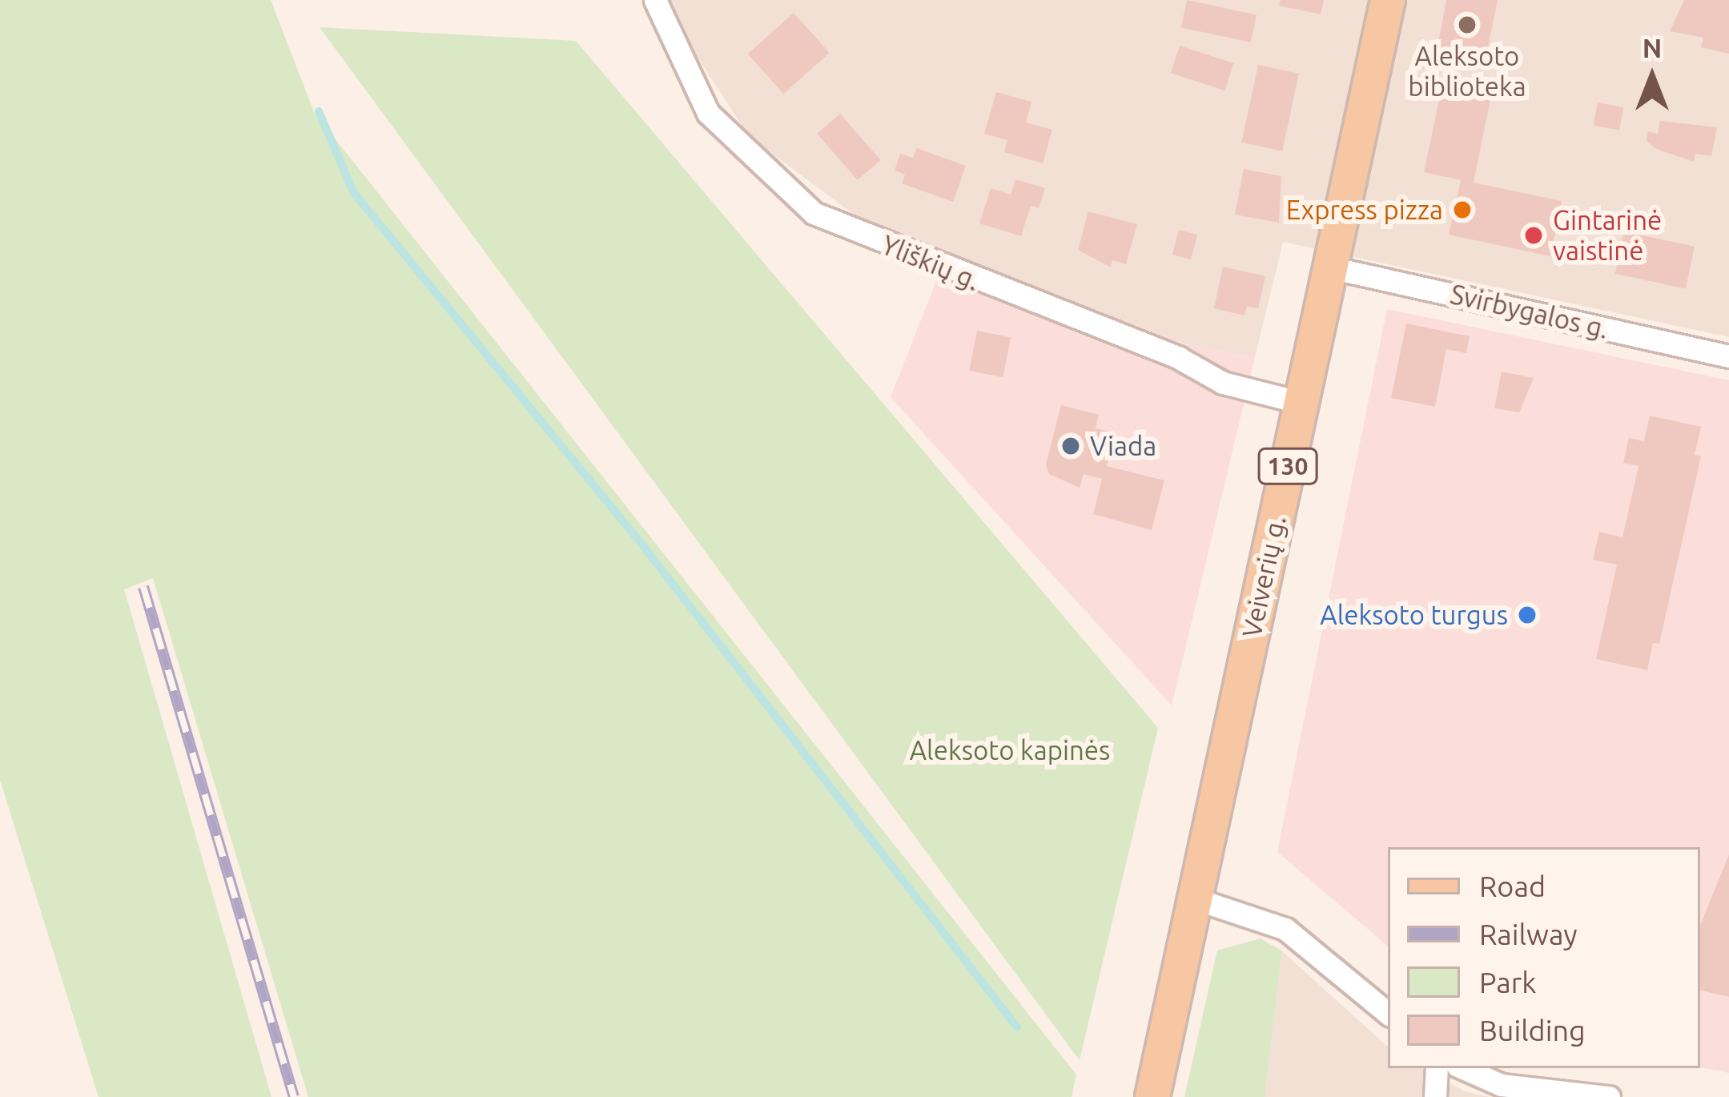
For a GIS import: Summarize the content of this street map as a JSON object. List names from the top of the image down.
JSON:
{
  "streets": {
    "main road": ["130", "Veiverių g."],
    "street": ["Yliškių g.", "Svirbygalos g."]
  },
  "crossings": [
    ["Yliškių g.", "Veiverių g."],
    ["Svirbygalos g.", "Veiverių g."]
  ],
  "parks": ["Aleksoto kapinės"],
  "places": [
    "Aleksoto biblioteka",
    "Express pizza",
    "Gintarinė vaistinė",
    "Viada",
    "Aleksoto turgus"
  ],
  "legend": [
    "Road",
    "Railway",
    "Park",
    "Building"
  ],
  "north": "top"
}
